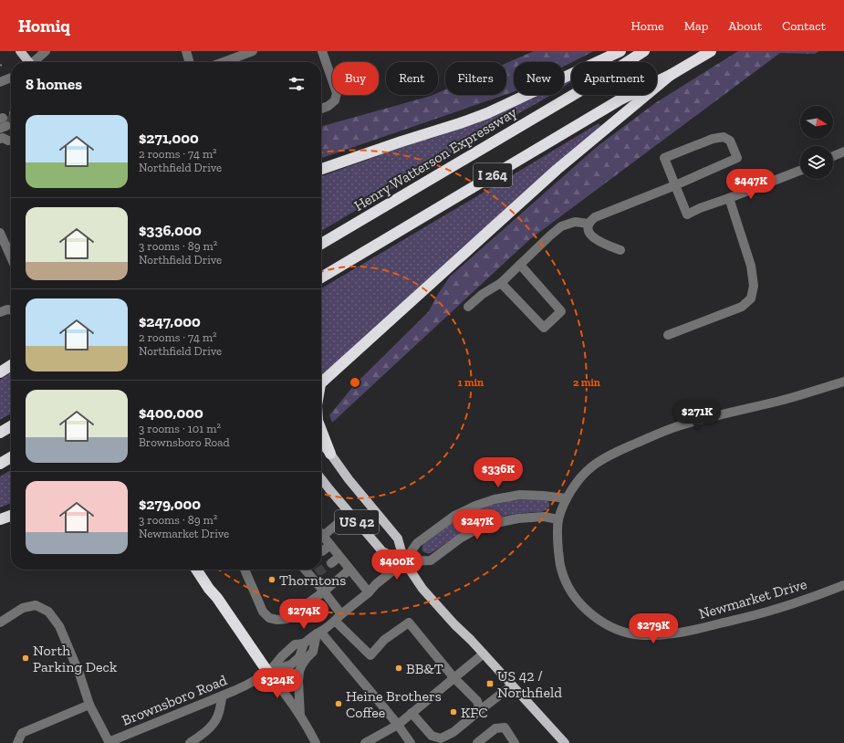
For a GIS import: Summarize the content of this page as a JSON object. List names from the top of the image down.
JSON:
{
  "streets": {
    "highway": ["Henry Watterson Expressway", "I 264"],
    "main road": ["US 42"],
    "street": ["Newmarket Drive", "Brownsboro Road"]
  },
  "crossings": [
    ["US 42", "Brownsboro Road"],
    ["Newmarket Drive", "Brownsboro Road"]
  ],
  "places": {
    "other": [
      "Thorntons",
      "North Parking Deck",
      "BB&T",
      "Heine Brothers Coffee",
      "KFC"
    ],
    "transit": ["US 42 / Northfield"]
  },
  "north": "right",
  "page": {
    "header": "Homiq",
    "nav": [
      "Home",
      "Map",
      "About",
      "Contact"
    ],
    "chip": [
      "Buy",
      "Rent",
      "Filters",
      "New",
      "Apartment"
    ],
    "heading": "8 homes",
    "list": [
      {
        "name": "$271,000",
        "note": "2 rooms · 74 m² · Northfield Drive"
      },
      {
        "name": "$336,000",
        "note": "3 rooms · 89 m² · Northfield Drive"
      },
      {
        "name": "$247,000",
        "note": "2 rooms · 74 m² · Northfield Drive"
      },
      {
        "name": "$400,000",
        "note": "3 rooms · 101 m² · Brownsboro Road"
      },
      {
        "name": "$279,000",
        "note": "3 rooms · 89 m² · Newmarket Drive"
      }
    ],
    "price": [
      "$447K",
      "$271K",
      "$336K",
      "$247K",
      "$400K",
      "$274K",
      "$279K",
      "$324K"
    ]
  },
  "rings": ["1 min", "2 min"]
}
